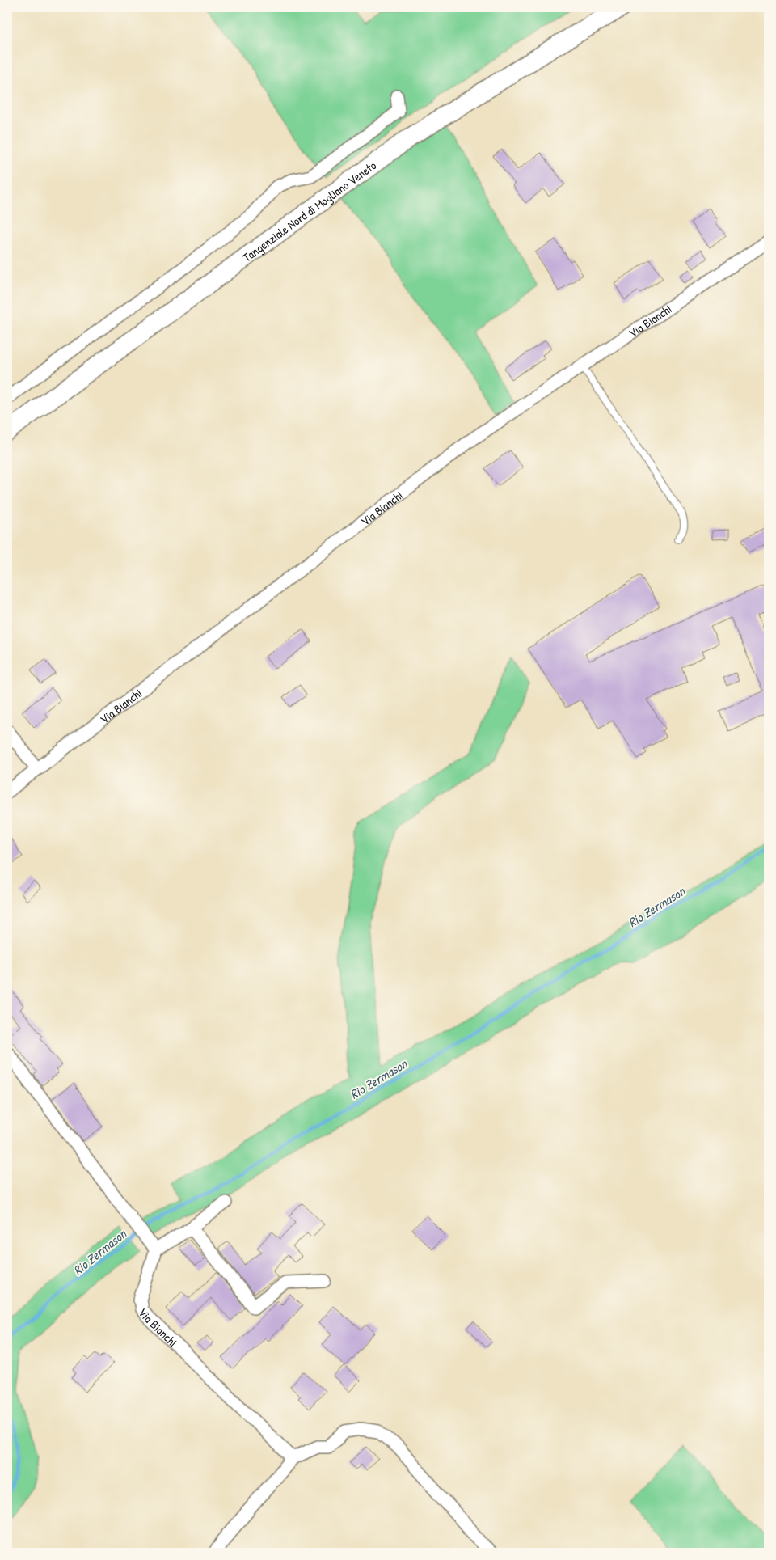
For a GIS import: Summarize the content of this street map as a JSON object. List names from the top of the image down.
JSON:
{
  "streets": {
    "main road": ["Tangenziale Nord di Mogliano Veneto"],
    "street": ["Via Bianchi"]
  },
  "water": ["Rio Zermason"]
}
